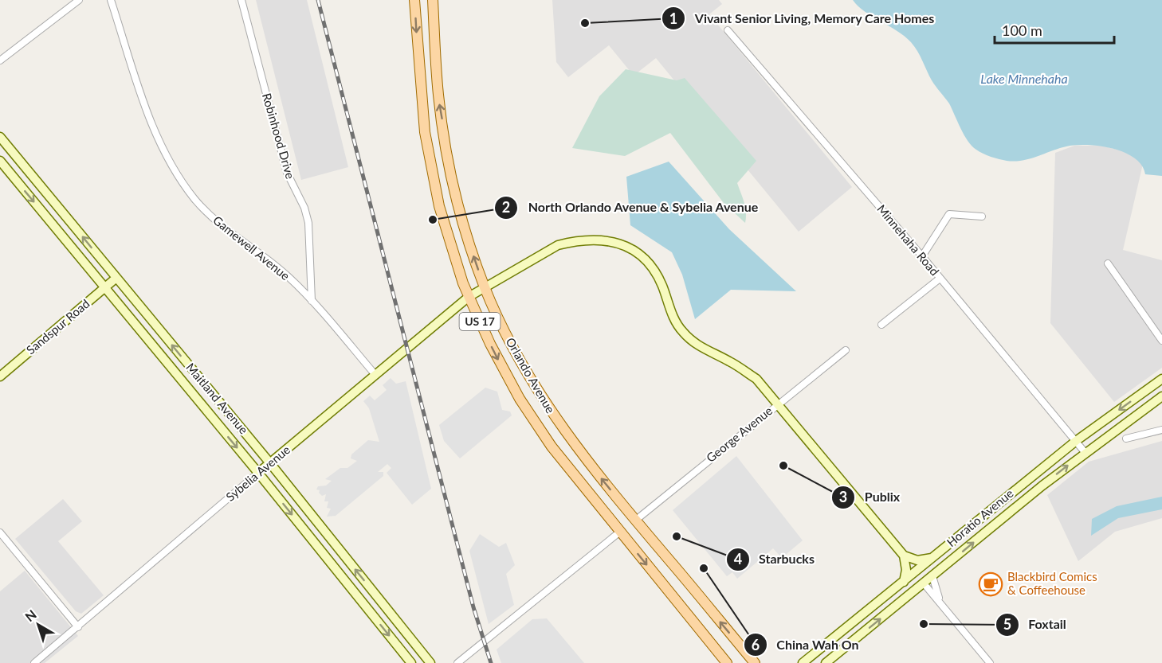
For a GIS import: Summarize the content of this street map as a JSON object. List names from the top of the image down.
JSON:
{
  "streets": {
    "main road": [
      "US 17",
      "Sandspur Road",
      "Orlando Avenue",
      "Maitland Avenue",
      "Sybelia Avenue",
      "Horatio Avenue"
    ],
    "street": [
      "Robinhood Drive",
      "Minnehaha Road",
      "Gamewell Avenue",
      "George Avenue"
    ]
  },
  "crossings": [
    ["Robinhood Drive", "Gamewell Avenue"],
    ["Minnehaha Road", "Horatio Avenue"],
    ["Gamewell Avenue", "Sybelia Avenue"],
    ["Sandspur Road", "Maitland Avenue"],
    ["Orlando Avenue", "George Avenue"],
    ["Orlando Avenue", "Sybelia Avenue"],
    ["Maitland Avenue", "Sybelia Avenue"],
    ["George Avenue", "Sybelia Avenue"]
  ],
  "water": ["Lake Minnehaha"],
  "places": {
    "other": [
      "Vivant Senior Living, Memory Care Homes",
      "North Orlando Avenue & Sybelia Avenue",
      "Publix",
      "Starbucks",
      "China Wah On",
      "Foxtail"
    ],
    "cafe": ["Blackbird Comics & Coffeehouse"]
  },
  "scale_bar": "100 m",
  "north": "top left"
}
